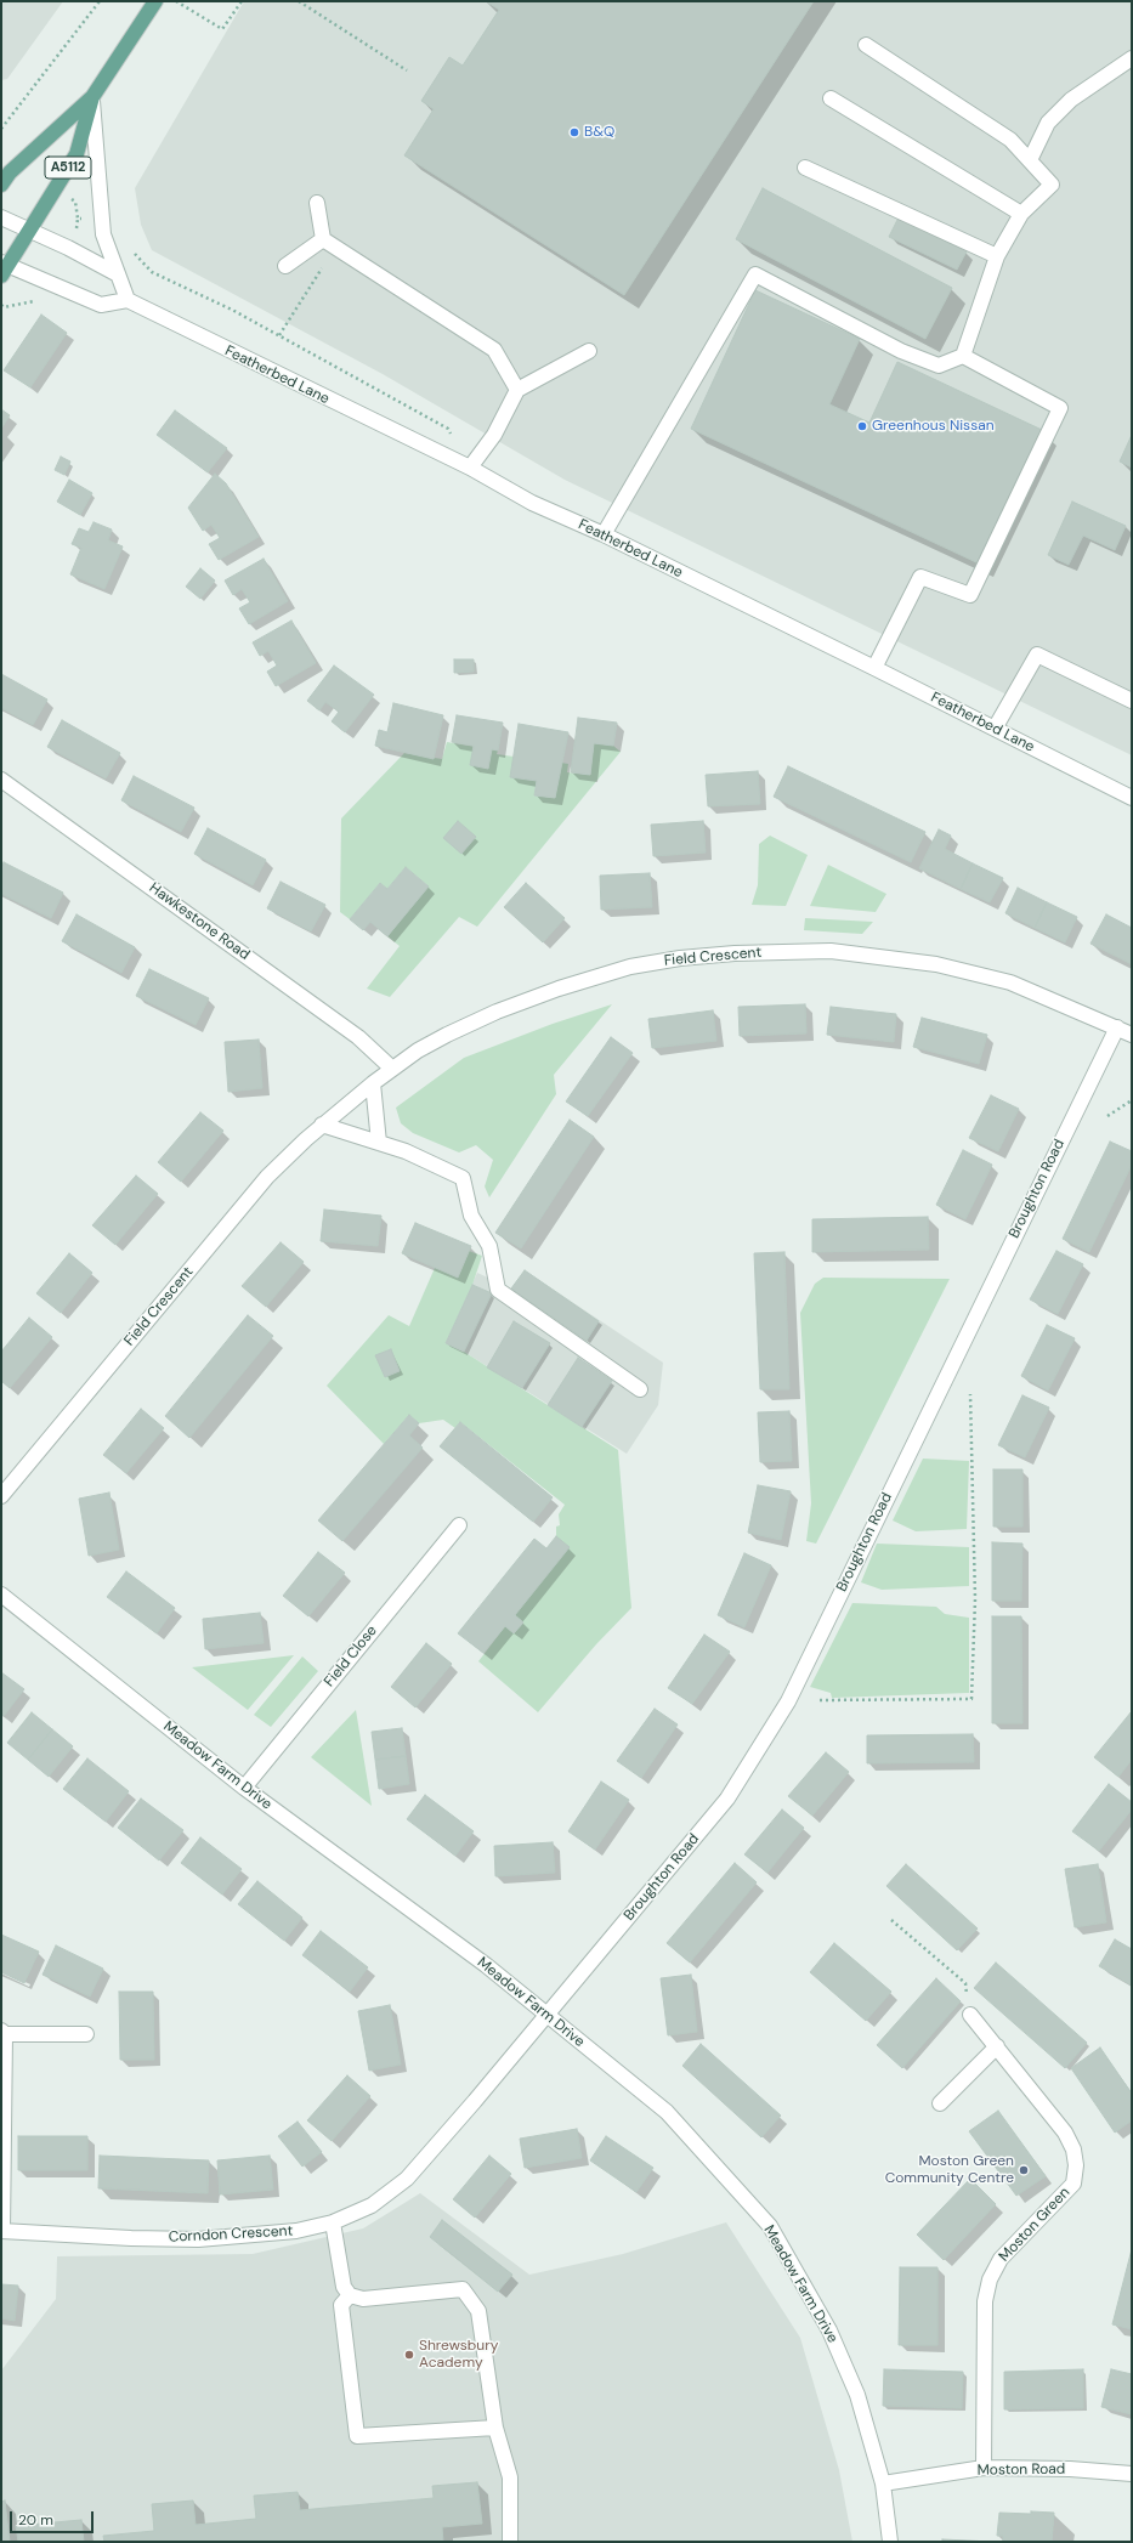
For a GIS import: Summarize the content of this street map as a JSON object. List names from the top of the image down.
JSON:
{
  "streets": {
    "main road": ["A5112"],
    "street": [
      "Featherbed Lane",
      "Hawkestone Road",
      "Field Crescent",
      "Broughton Road",
      "Field Close",
      "Meadow Farm Drive",
      "Moston Green",
      "Corndon Crescent",
      "Moston Road"
    ]
  },
  "crossings": [
    ["Hawkestone Road", "Field Crescent"],
    ["Field Crescent", "Broughton Road"],
    ["Broughton Road", "Meadow Farm Drive"],
    ["Broughton Road", "Corndon Crescent"],
    ["Field Close", "Meadow Farm Drive"],
    ["Meadow Farm Drive", "Corndon Crescent"],
    ["Meadow Farm Drive", "Moston Road"],
    ["Moston Green", "Moston Road"]
  ],
  "places": [
    "B&Q",
    "Greenhous Nissan",
    "Moston Green Community Centre",
    "Shrewsbury Academy"
  ],
  "scale_bar": "20 m"
}
